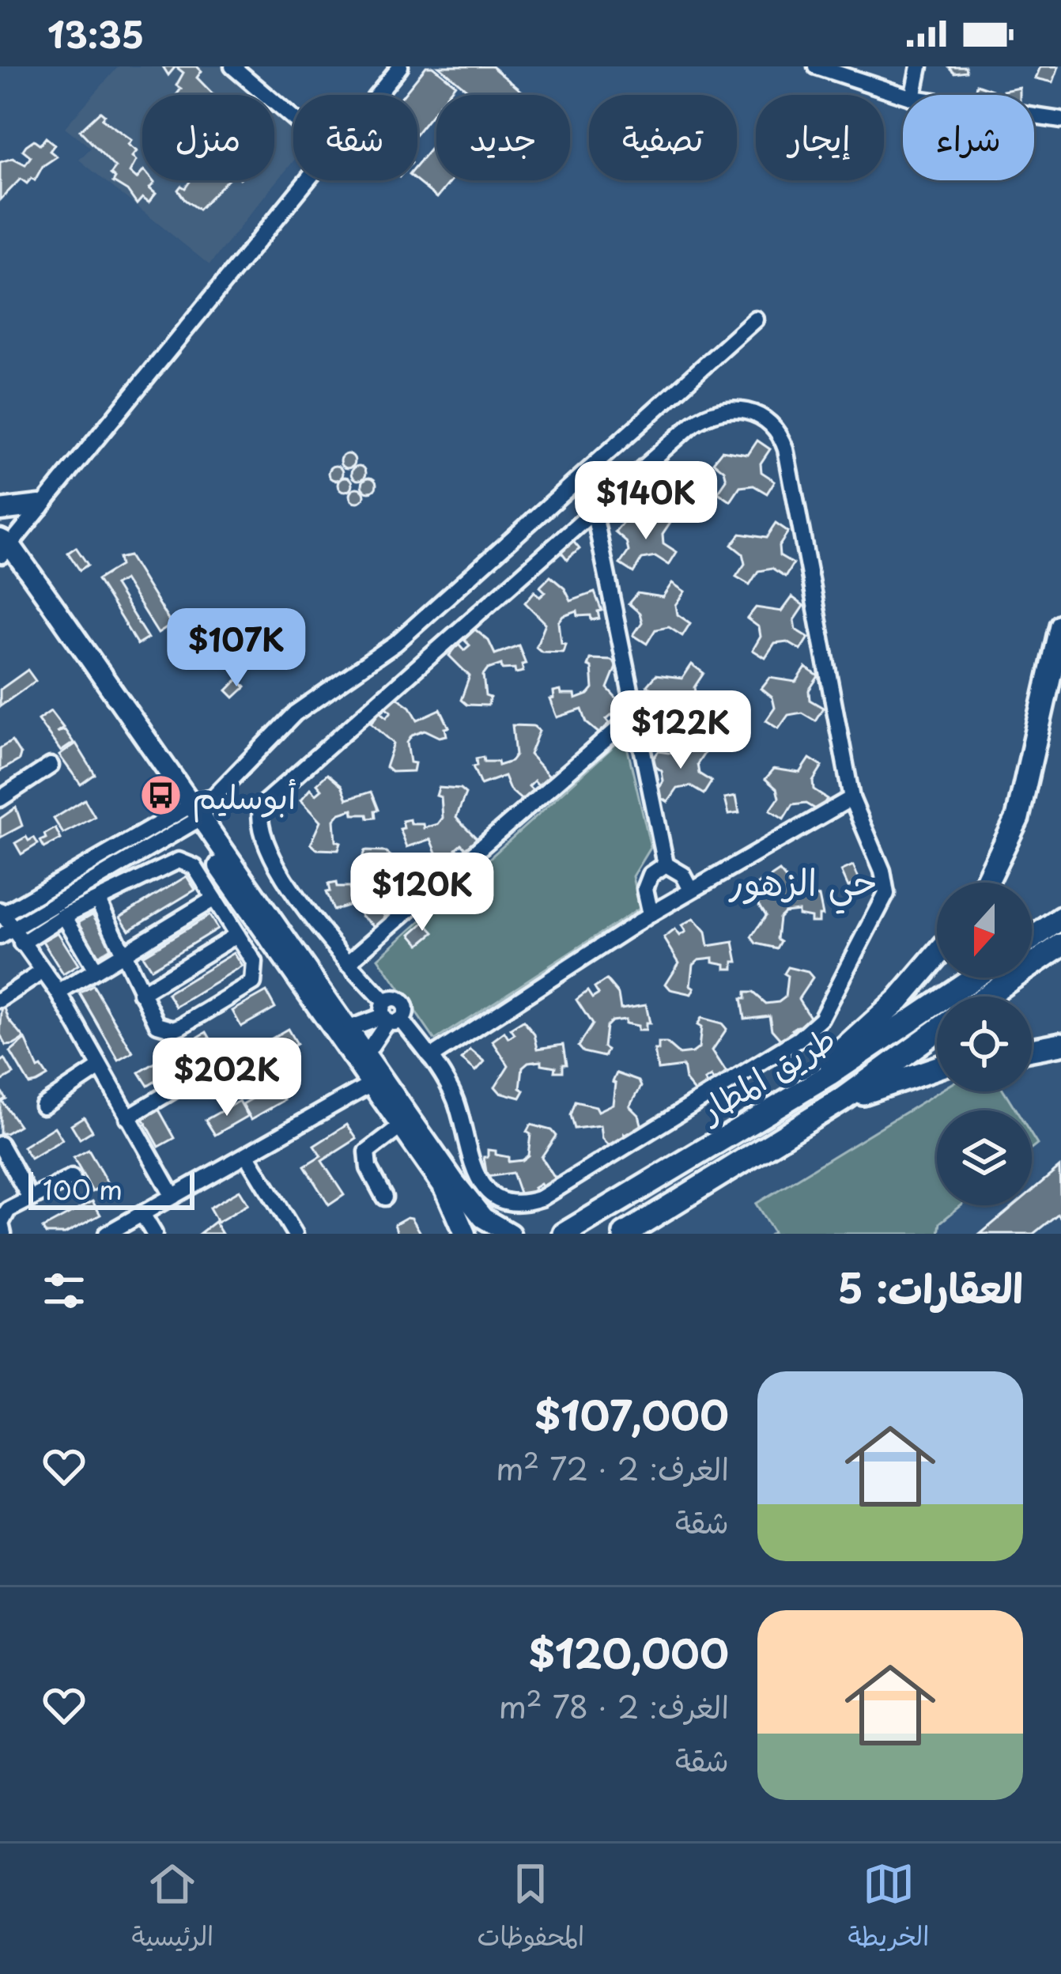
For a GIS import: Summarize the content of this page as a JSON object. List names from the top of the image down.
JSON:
{
  "streets": {
    "highway": ["طريق المطار"]
  },
  "districts": ["حي الزهور"],
  "places": {
    "bus stop": ["أبوسليم"]
  },
  "scale_bar": "100 m",
  "north": "bottom",
  "page": {
    "status": "13:35",
    "chip": [
      "شراء",
      "إيجار",
      "تصفية",
      "جديد",
      "شقة",
      "منزل"
    ],
    "price": [
      "$140K",
      "$107K",
      "$122K",
      "$120K",
      "$202K"
    ],
    "scale": "100 m",
    "heading": "العقارات: 5",
    "list": [
      {
        "name": "$107,000",
        "note": "الغرف: 2 · 72 m² · شقة"
      },
      {
        "name": "$120,000",
        "note": "الغرف: 2 · 78 m² · شقة"
      }
    ],
    "tabs": ["الخريطة", "المحفوظات", "الرئيسية"]
  }
}
